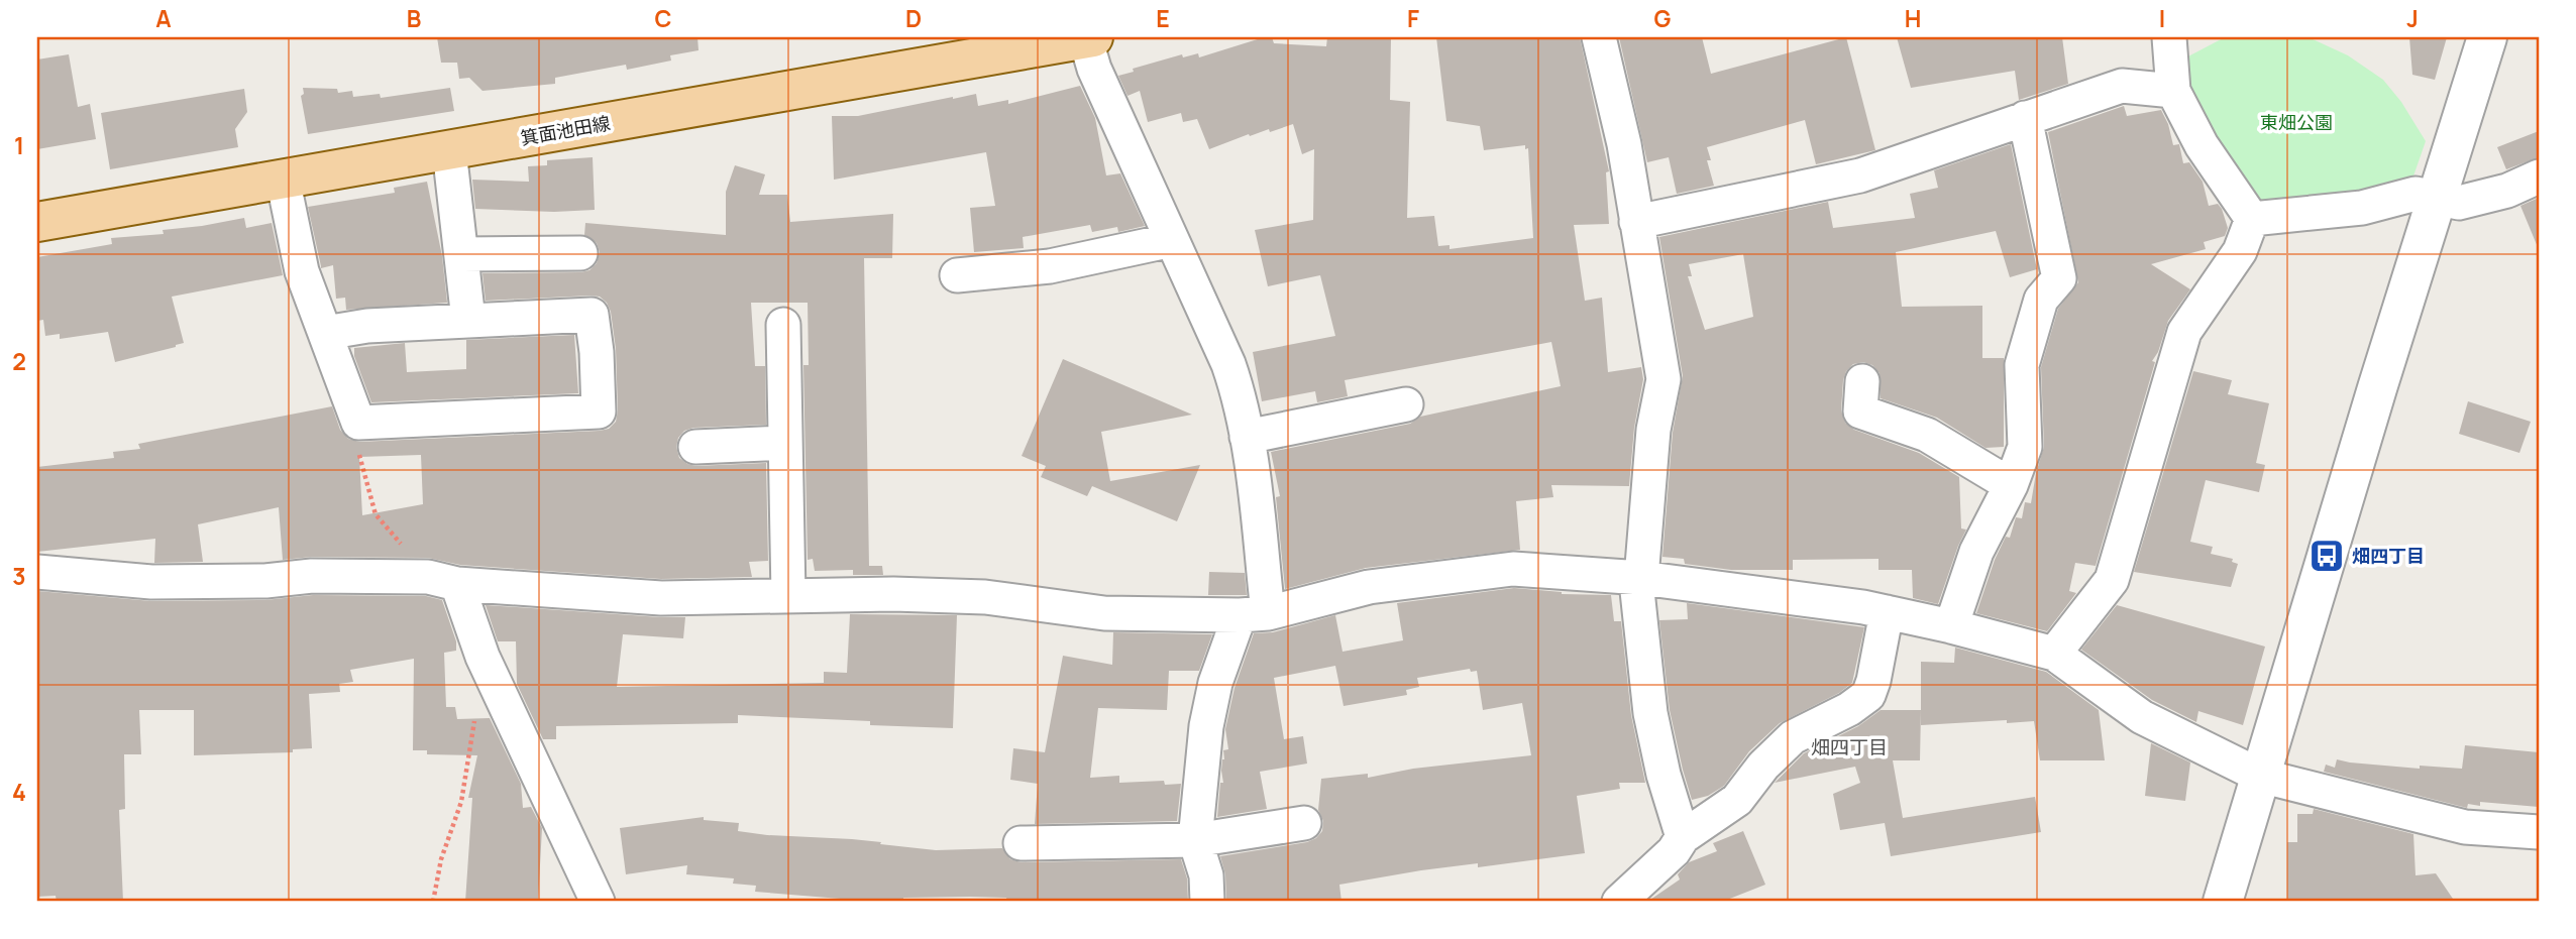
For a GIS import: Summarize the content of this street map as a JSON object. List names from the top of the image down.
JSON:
{
  "streets": {
    "main road": ["箕面池田線"]
  },
  "districts": ["畑四丁目"],
  "parks": ["東畑公園"],
  "places": {
    "bus stop": ["畑四丁目"]
  },
  "grid": {
    "columns": [
      "A",
      "B",
      "C",
      "D",
      "E",
      "F",
      "G",
      "H",
      "I",
      "J"
    ],
    "rows": [
      "1",
      "2",
      "3",
      "4"
    ]
  }
}
